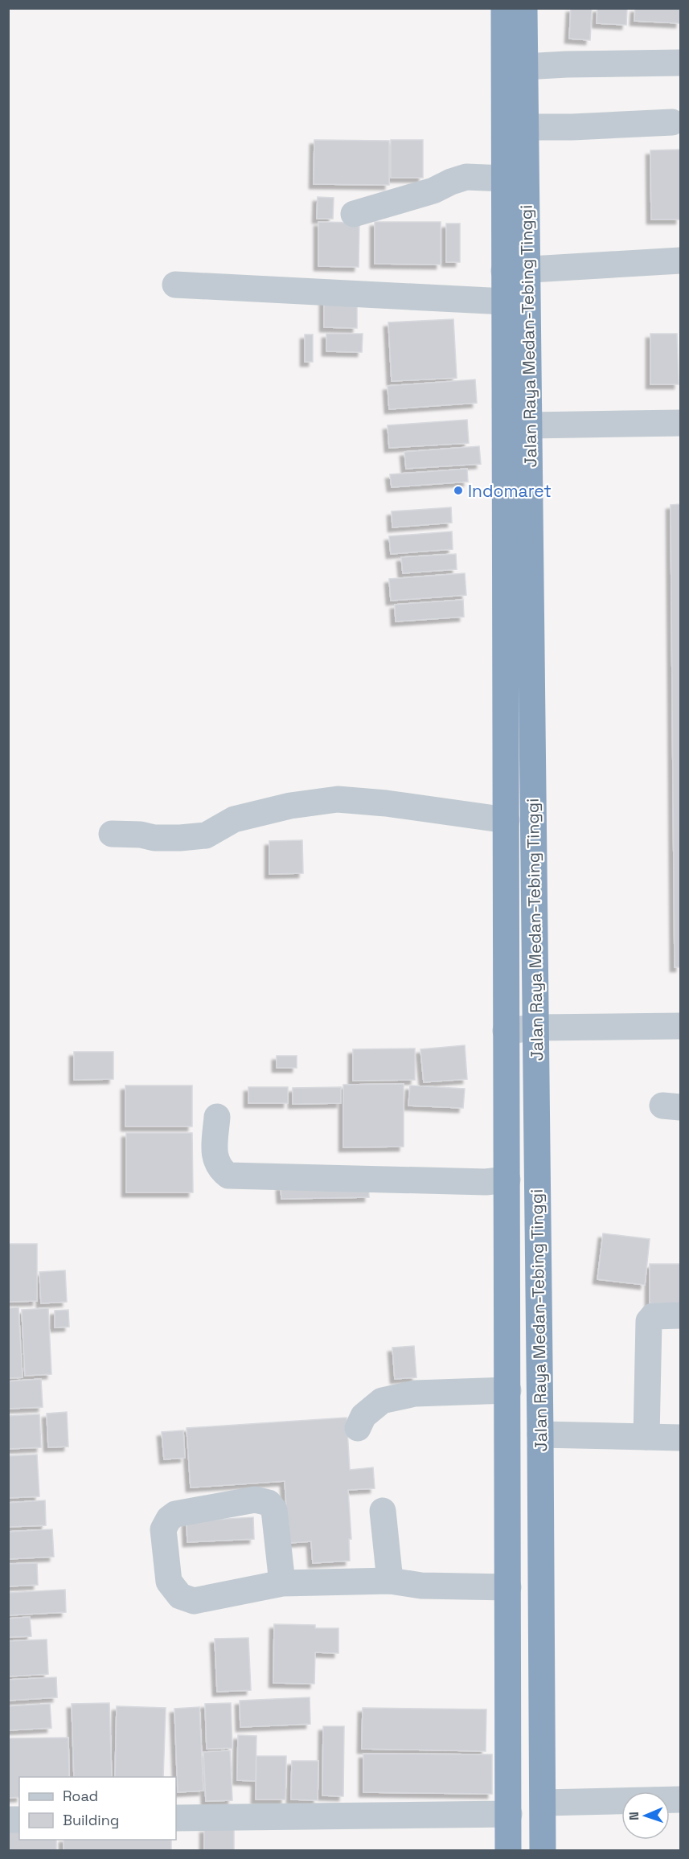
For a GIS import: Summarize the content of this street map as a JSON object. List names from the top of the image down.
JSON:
{
  "streets": {
    "highway": ["Jalan Raya Medan-Tebing Tinggi"]
  },
  "places": ["Indomaret"],
  "legend": ["Road", "Building"],
  "north": "left"
}
